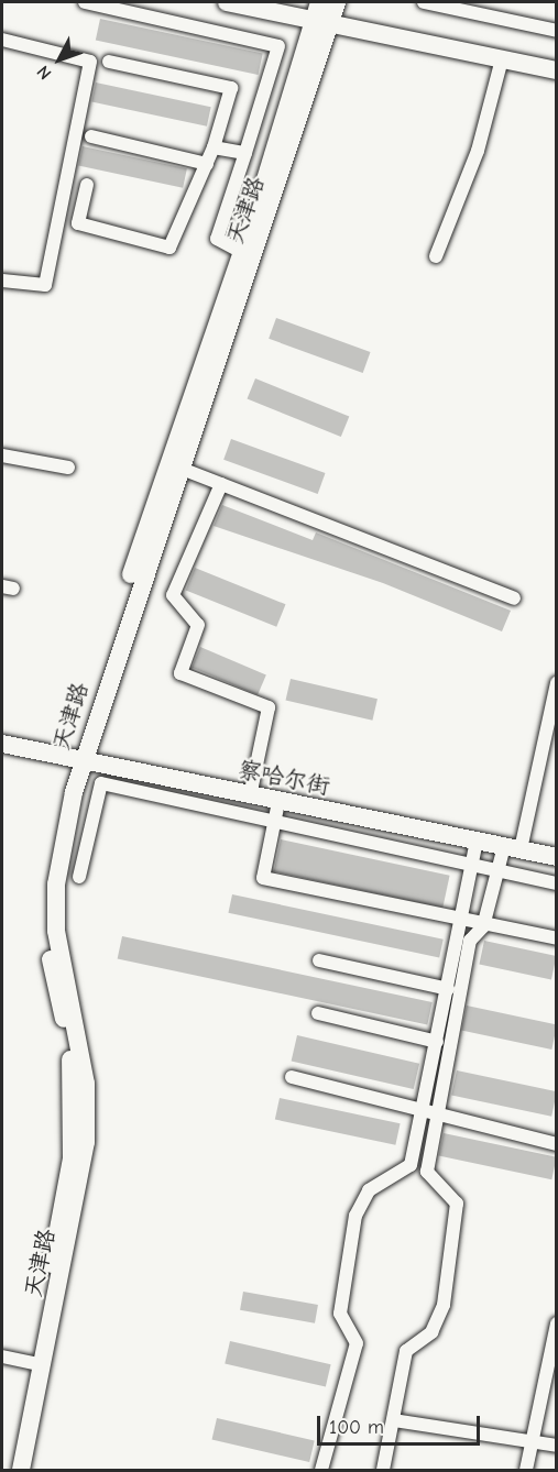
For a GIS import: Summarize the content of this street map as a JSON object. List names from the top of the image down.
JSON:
{
  "streets": {
    "street": ["天津路", "察哈尔街"]
  },
  "crossings": [
    ["天津路", "察哈尔街"]
  ],
  "scale_bar": "100 m",
  "north": "bottom left"
}
